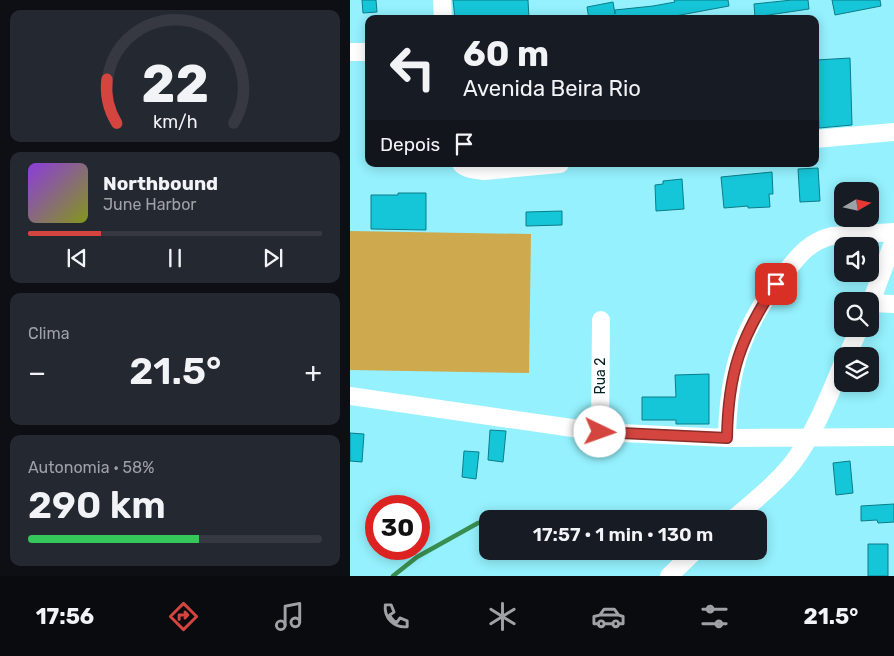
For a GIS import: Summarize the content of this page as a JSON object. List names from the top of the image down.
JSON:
{
  "streets": {
    "street": ["Rua 2"]
  },
  "north": "right",
  "page": {
    "turn": ["60 m", "Avenida Beira Rio"],
    "then": "Depois",
    "song": ["Northbound", "June Harbor"],
    "tile": [
      "Clima",
      ["Autonomia · 58%", "290 km"]
    ],
    "heat": ["−", "21.5°", "+"],
    "limit": "30",
    "trip": "17:57 · 1 min · 130 m",
    "tabs": ["17:56", "21.5°"],
    "gauge": ["22", "km/h"]
  }
}
